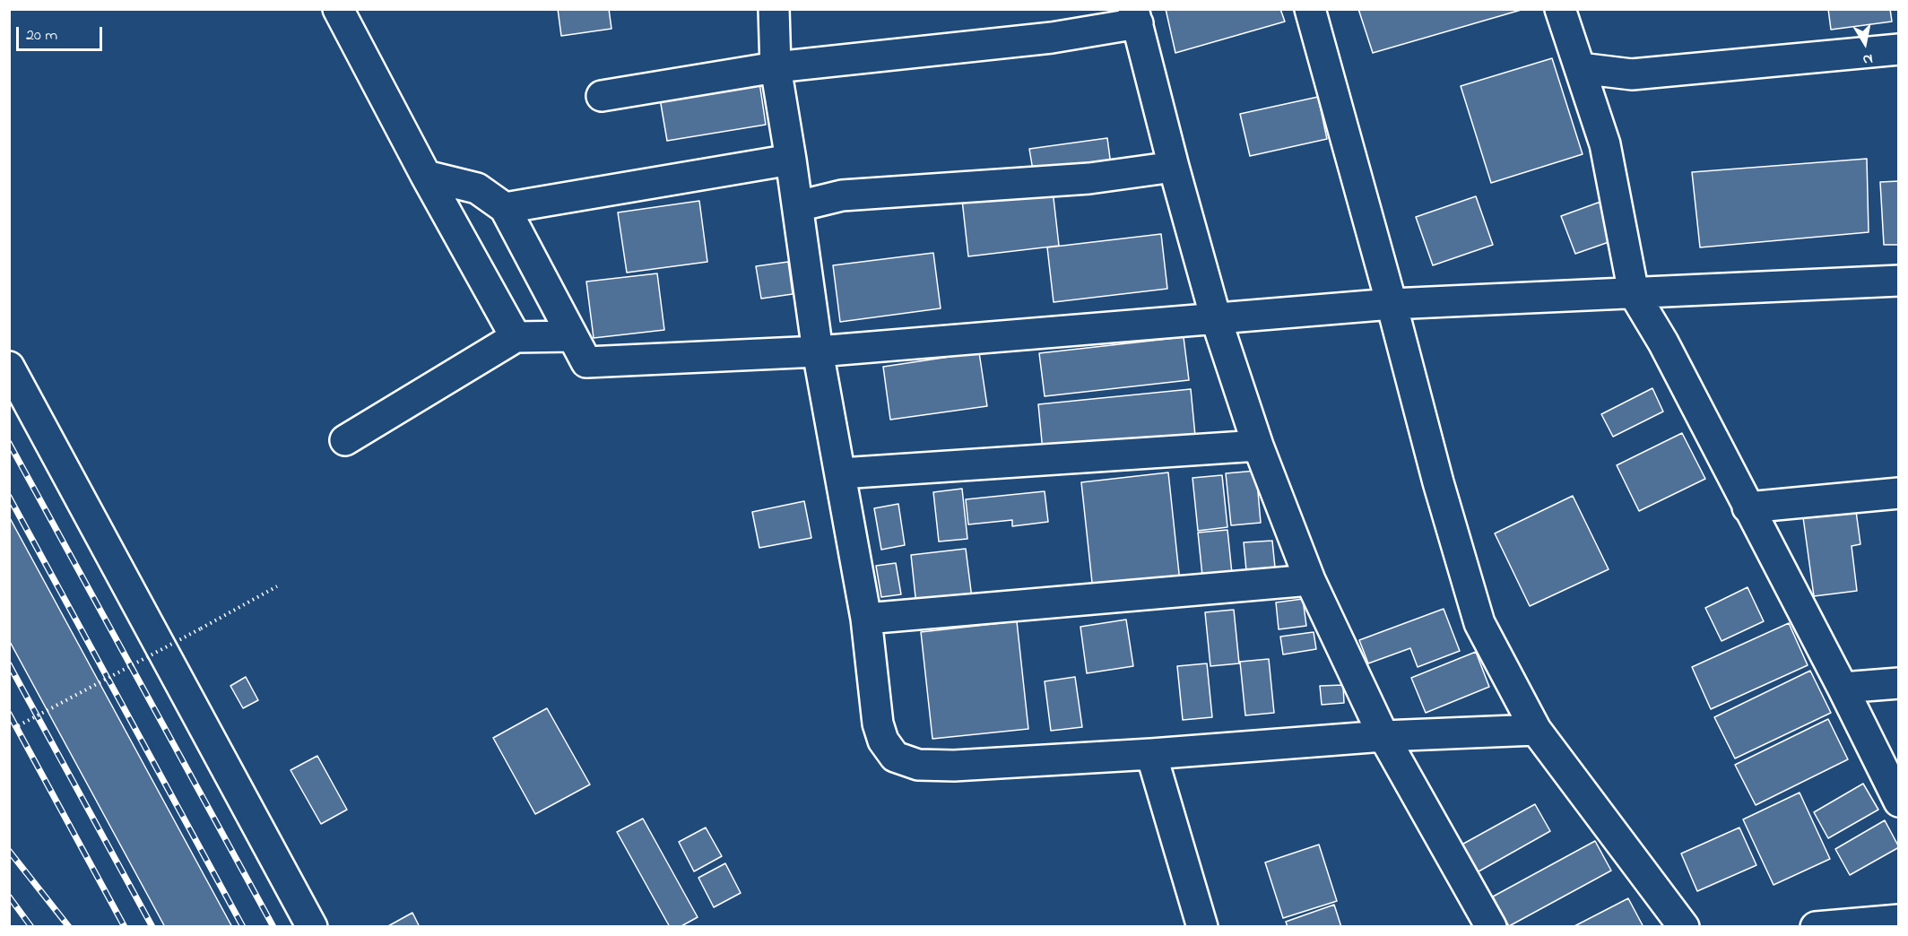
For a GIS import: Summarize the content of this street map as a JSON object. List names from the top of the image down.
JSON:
{
  "scale_bar": "20 m",
  "north": "bottom"
}
